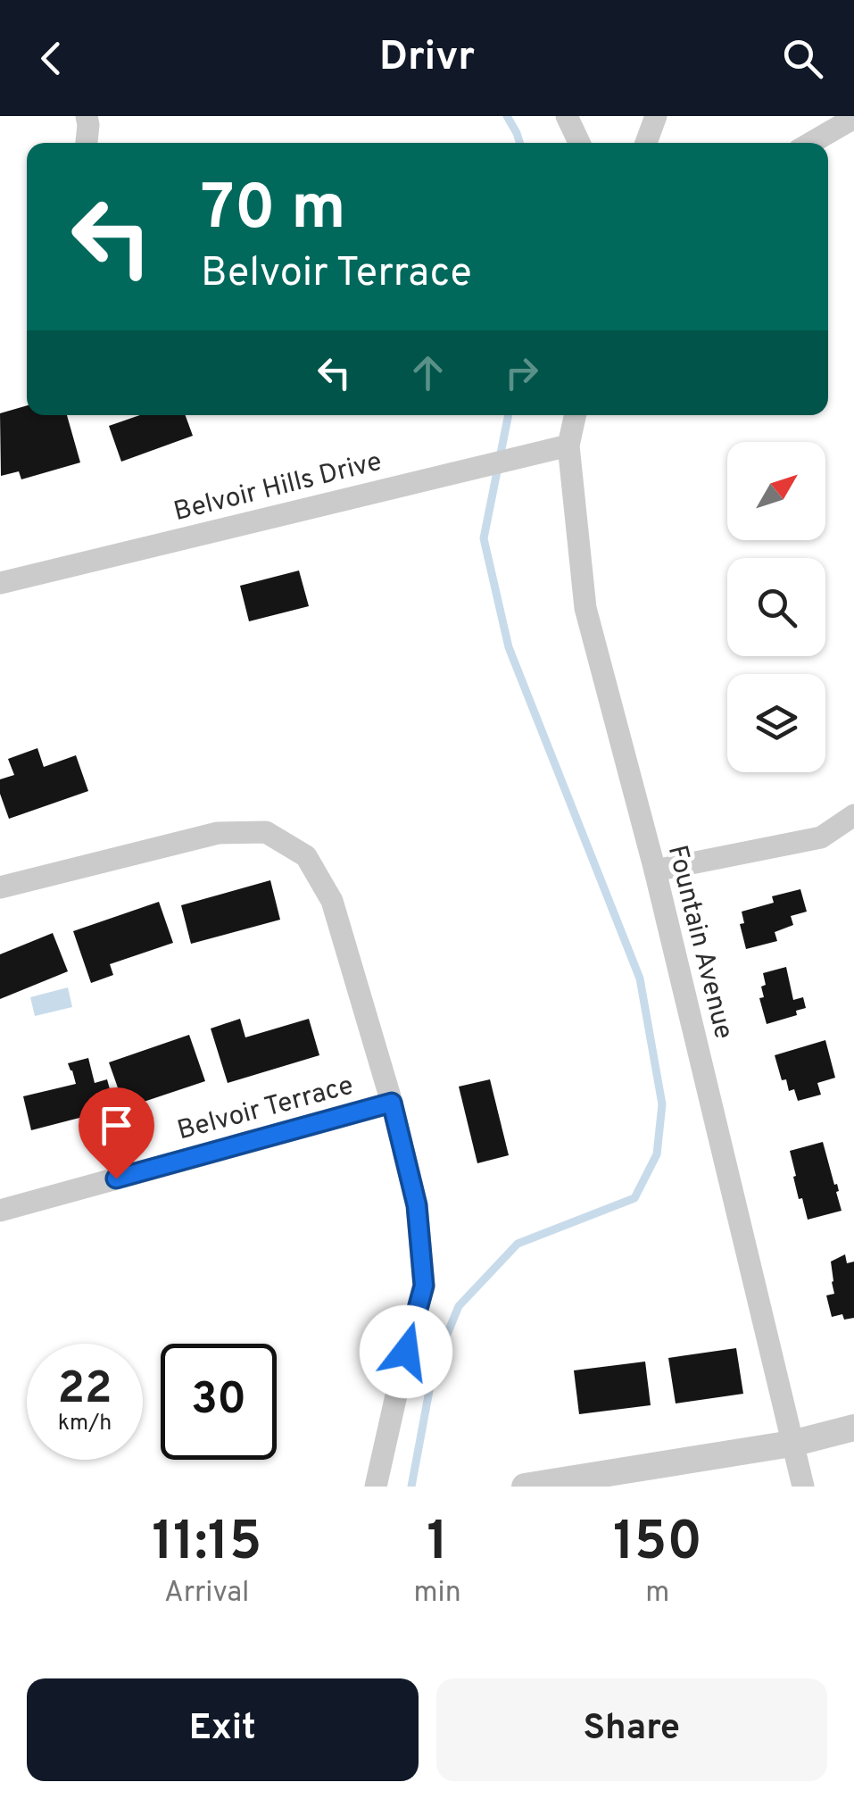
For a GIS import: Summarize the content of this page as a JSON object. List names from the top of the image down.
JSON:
{
  "streets": {
    "street": ["Belvoir Hills Drive", "Fountain Avenue", "Belvoir Terrace"]
  },
  "crossings": [
    ["Belvoir Hills Drive", "Fountain Avenue"]
  ],
  "north": "top right",
  "page": {
    "header": "Drivr",
    "turn": ["70 m", "Belvoir Terrace"],
    "speed": "22 km/h",
    "limit": "30",
    "eta": [
      "11:15",
      "Arrival",
      "1",
      "min",
      "150",
      "m"
    ],
    "buttons": ["Exit", "Share"]
  }
}
